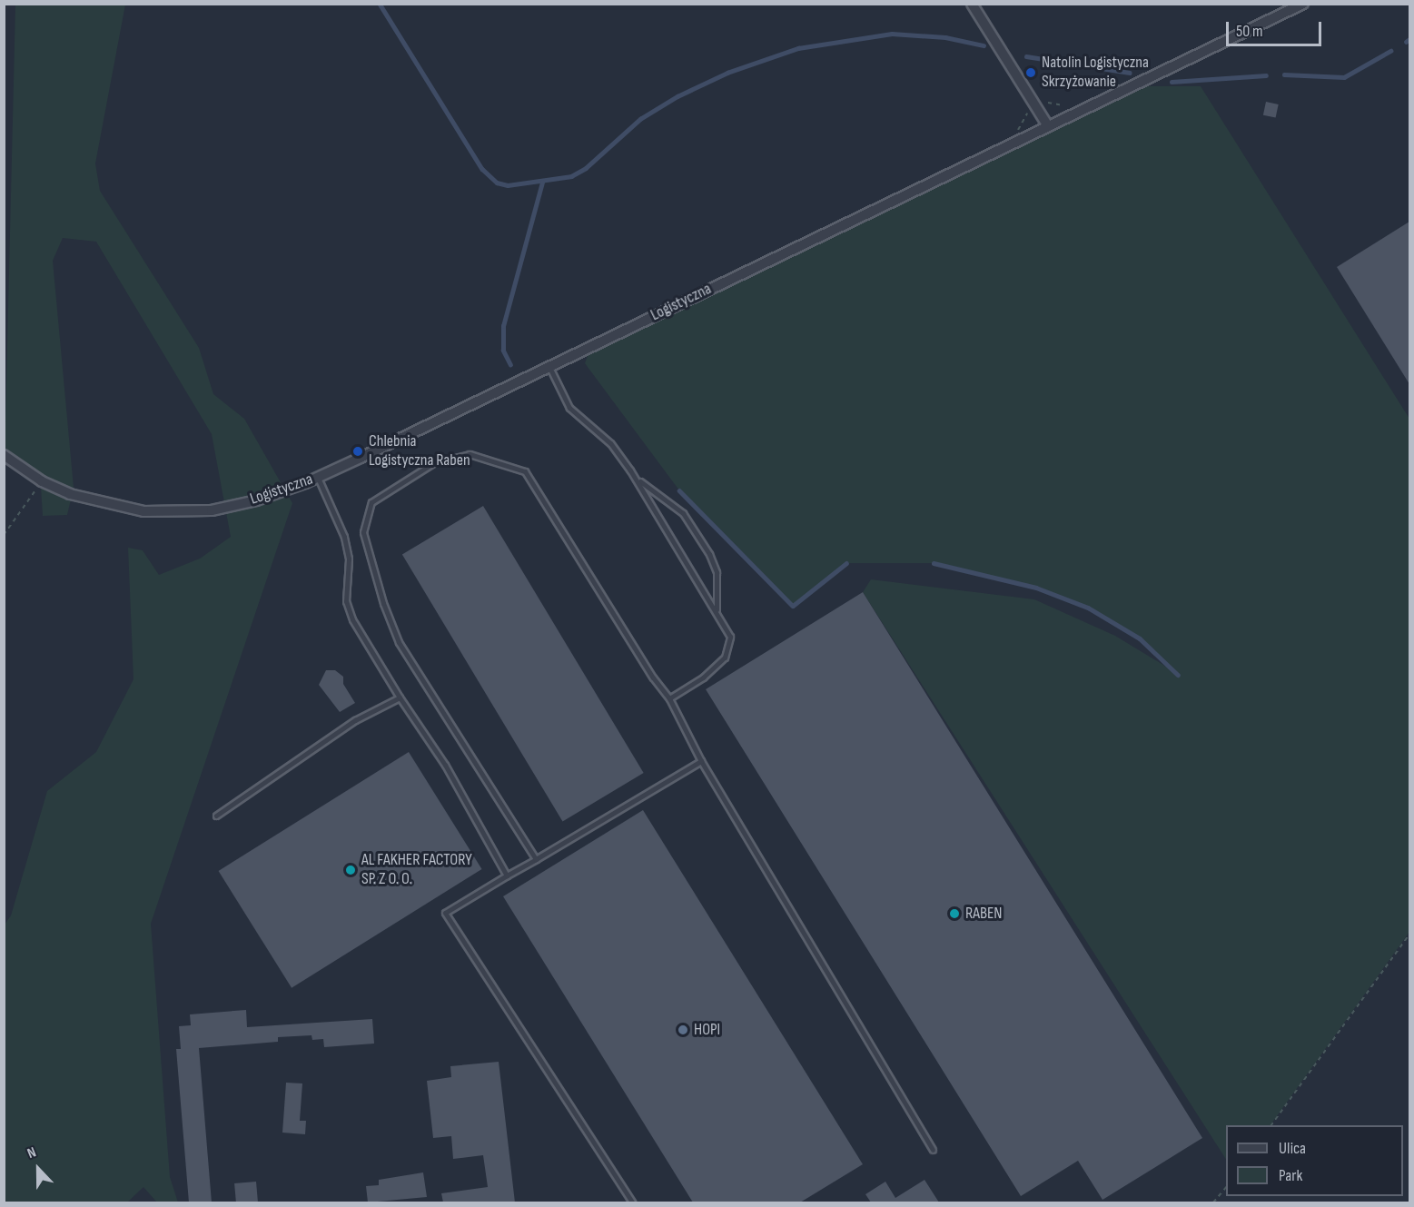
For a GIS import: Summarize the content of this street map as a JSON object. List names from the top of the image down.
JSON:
{
  "streets": {
    "street": ["Logistyczna"]
  },
  "places": [
    "Natolin Logistyczna Skrzyżowanie",
    "Chlebnia Logistyczna Raben",
    "AL FAKHER FACTORY SP. Z O. O.",
    "RABEN",
    "HOPI"
  ],
  "legend": ["Ulica", "Park"],
  "scale_bar": "50 m",
  "north": "top"
}
